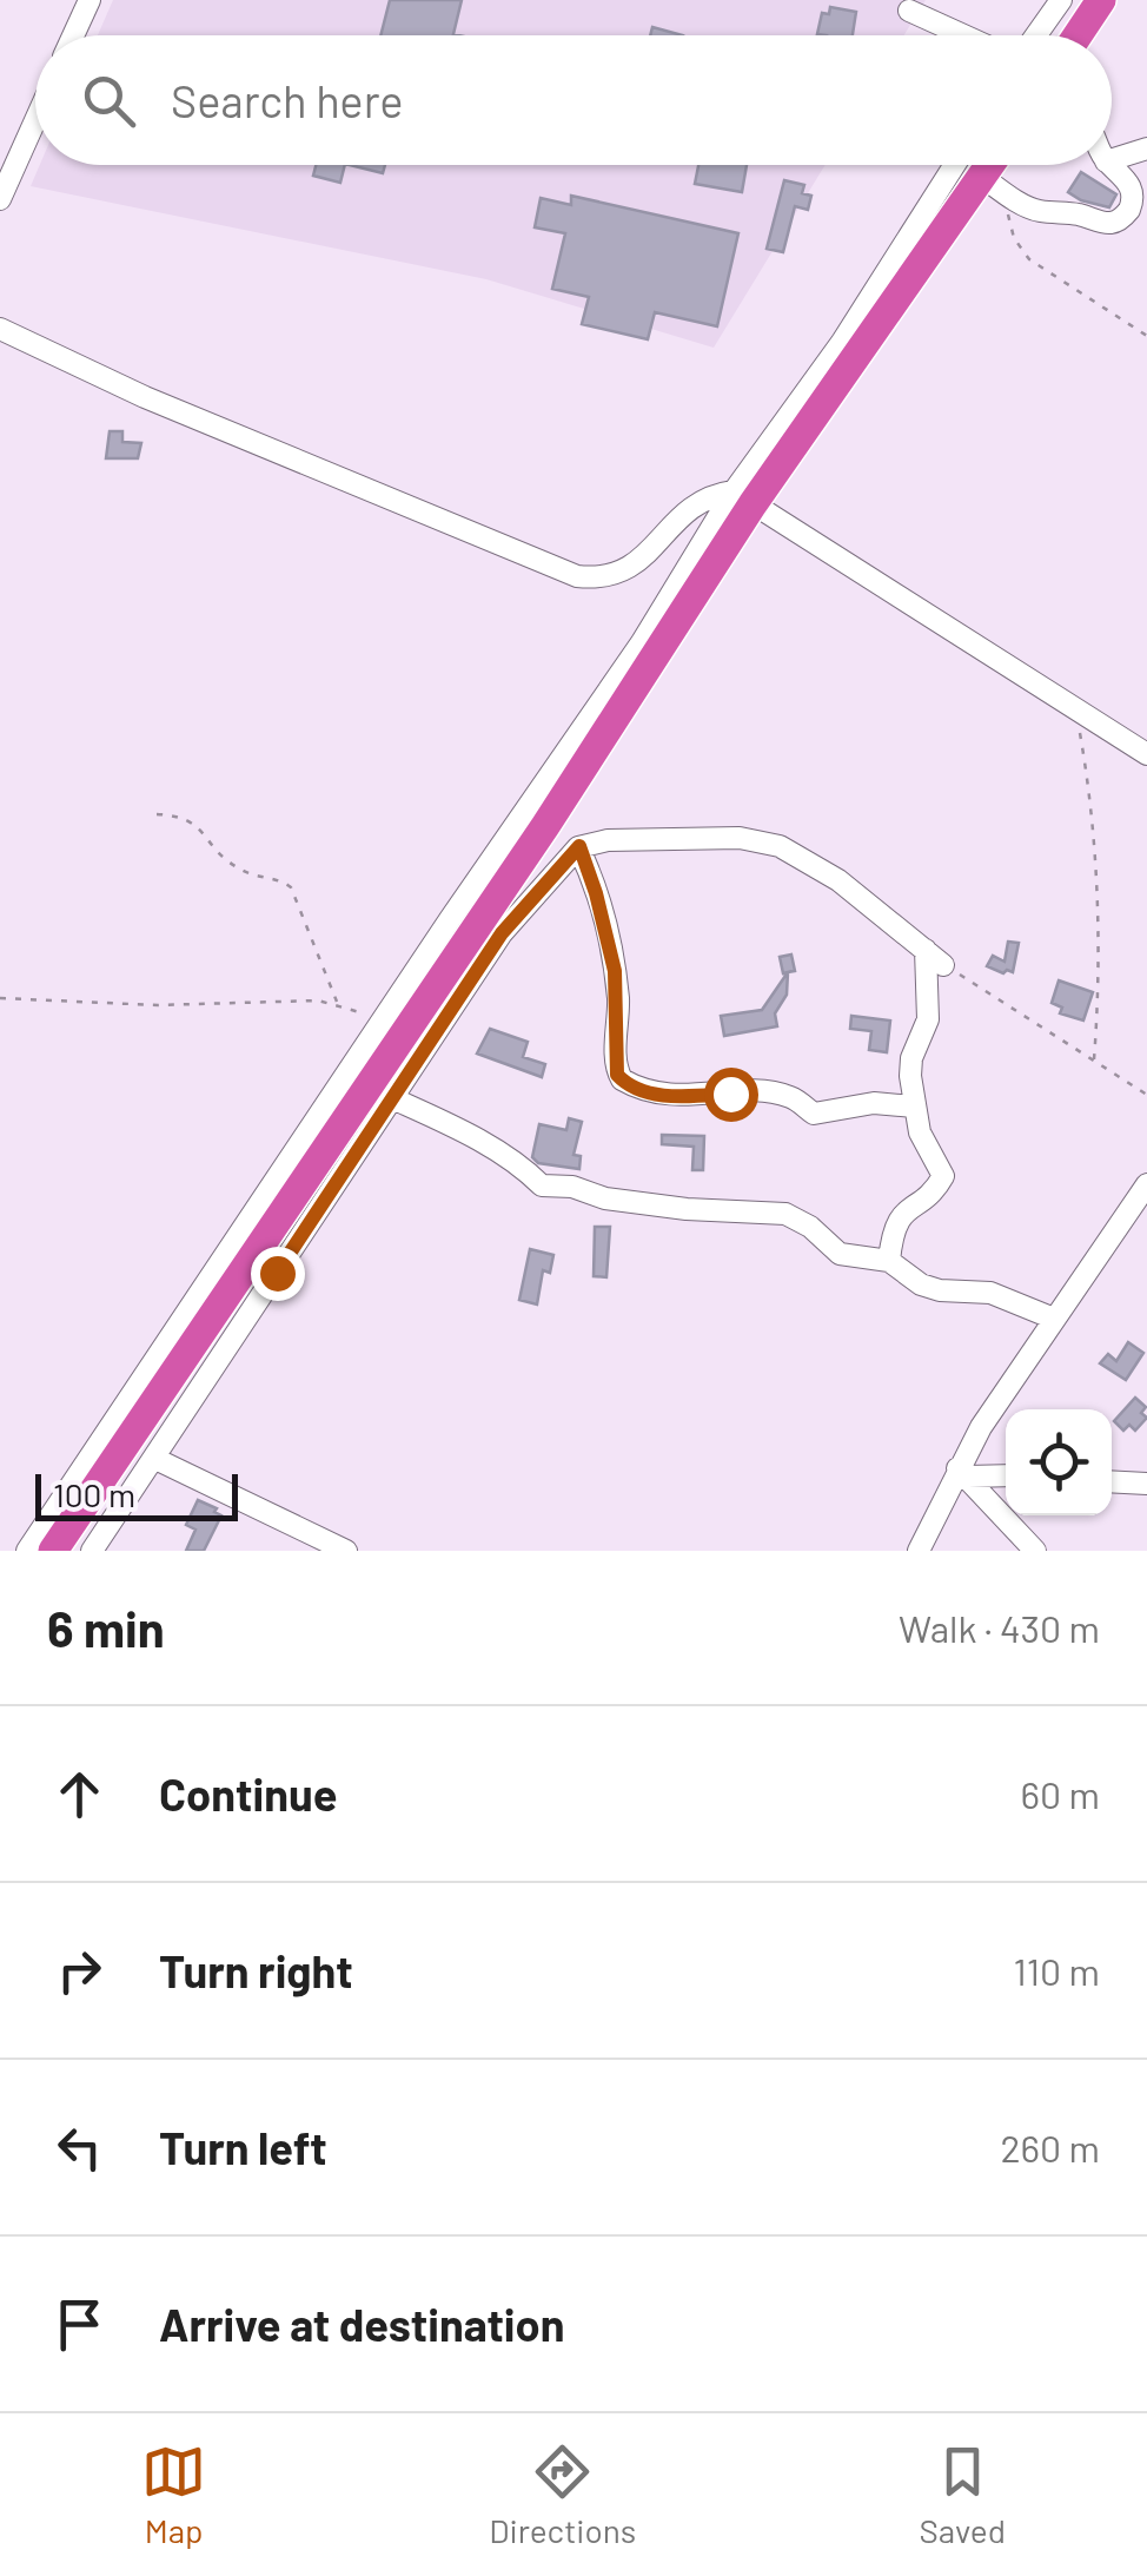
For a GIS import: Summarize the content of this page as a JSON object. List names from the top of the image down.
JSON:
{
  "scale_bar": "100 m",
  "page": {
    "search": "Search here",
    "scale": "100 m",
    "heading": ["6 min", "Walk · 430 m"],
    "list": [
      ["Continue", "60 m"],
      ["Turn right", "110 m"],
      ["Turn left", "260 m"],
      "Arrive at destination"
    ],
    "nav": ["Map", "Directions", "Saved"]
  }
}
